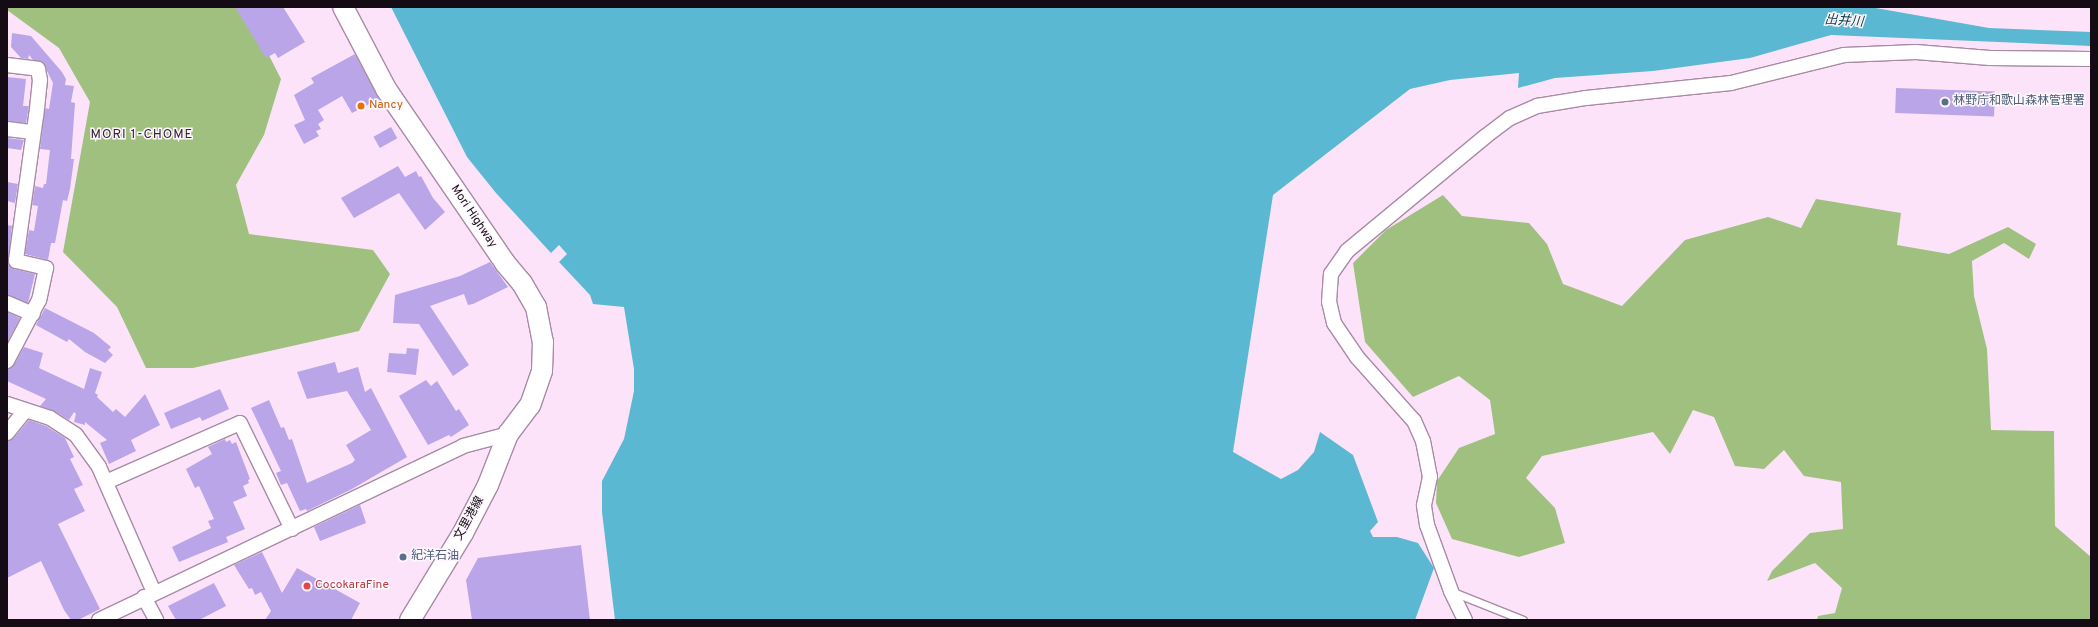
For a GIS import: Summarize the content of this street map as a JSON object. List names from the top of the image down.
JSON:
{
  "streets": {
    "main road": ["Mori Highway", "文里港線"]
  },
  "crossings": [
    ["Mori Highway", "文里港線"]
  ],
  "districts": ["MORI 1-CHOME"],
  "water": ["出井川"],
  "places": [
    "林野庁和歌山森林管理署",
    "Nancy",
    "紀洋石油",
    "CocokaraFine"
  ]
}
